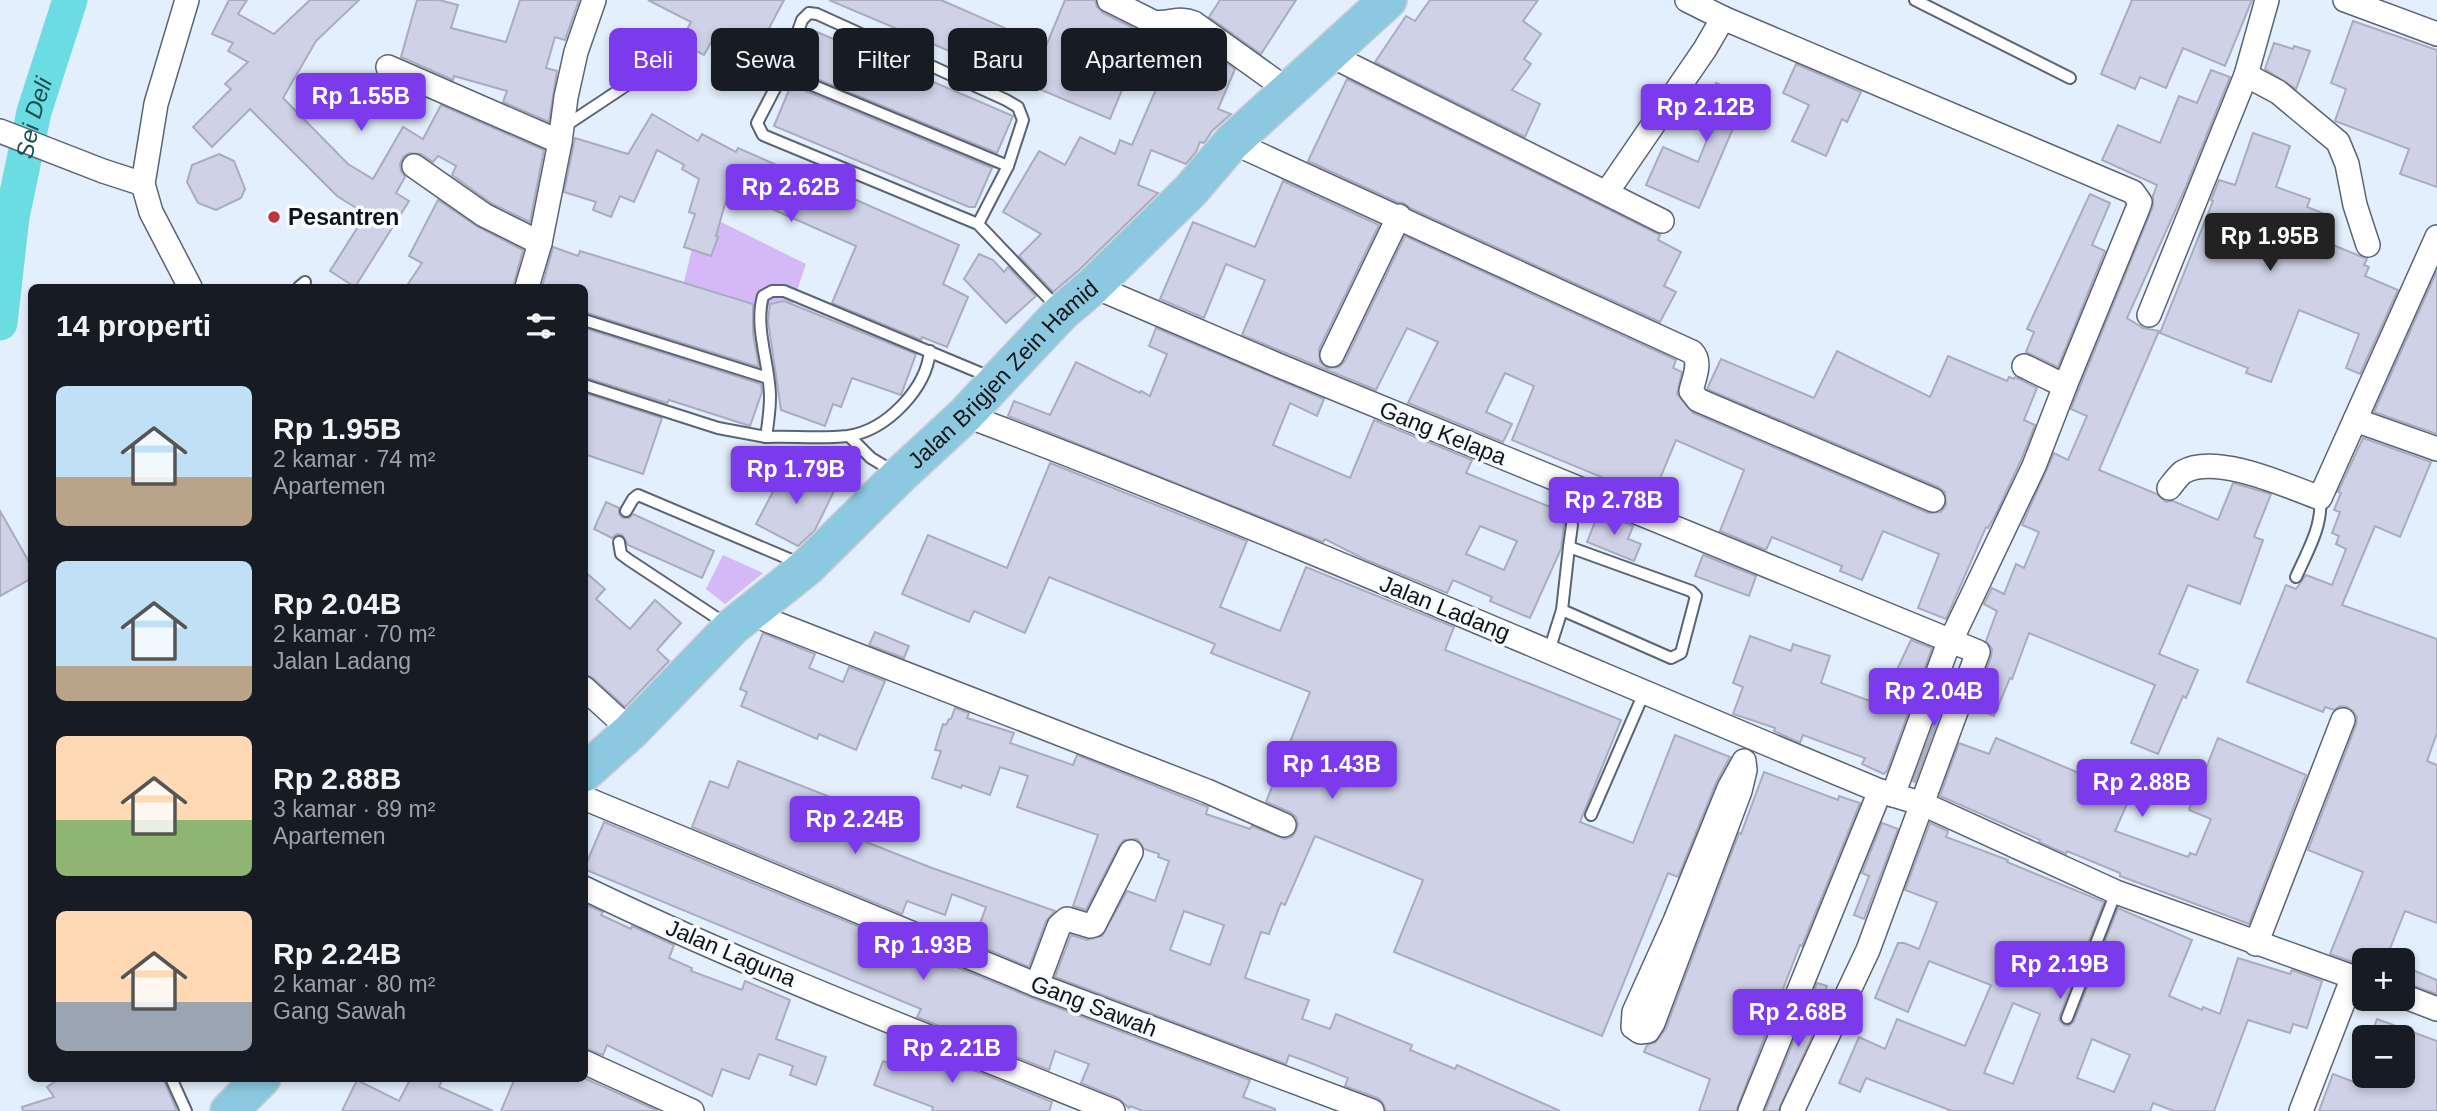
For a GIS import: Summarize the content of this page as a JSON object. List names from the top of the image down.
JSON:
{
  "streets": {
    "main road": ["Jalan Brigjen Zein Hamid"],
    "street": [
      "Gang Kelapa",
      "Jalan Ladang",
      "Jalan Laguna",
      "Gang Sawah"
    ]
  },
  "crossings": [
    ["Jalan Brigjen Zein Hamid", "Gang Kelapa"],
    ["Jalan Brigjen Zein Hamid", "Jalan Ladang"],
    ["Gang Kelapa", "Jalan Ladang"]
  ],
  "water": ["Sei Deli"],
  "places": ["Pesantren"],
  "page": {
    "chip": [
      "Beli",
      "Sewa",
      "Filter",
      "Baru",
      "Apartemen"
    ],
    "price": [
      "Rp 1.55B",
      "Rp 2.12B",
      "Rp 2.62B",
      "Rp 1.95B",
      "Rp 1.79B",
      "Rp 2.78B",
      "Rp 2.04B",
      "Rp 1.43B",
      "Rp 2.88B",
      "Rp 2.24B",
      "Rp 1.93B",
      "Rp 2.19B",
      "Rp 2.68B",
      "Rp 2.21B"
    ],
    "heading": "14 properti",
    "list": [
      {
        "name": "Rp 1.95B",
        "note": "2 kamar · 74 m² · Apartemen"
      },
      {
        "name": "Rp 2.04B",
        "note": "2 kamar · 70 m² · Jalan Ladang"
      },
      {
        "name": "Rp 2.88B",
        "note": "3 kamar · 89 m² · Apartemen"
      },
      {
        "name": "Rp 2.24B",
        "note": "2 kamar · 80 m² · Gang Sawah"
      }
    ],
    "map_buttons": ["+", "−"]
  }
}
